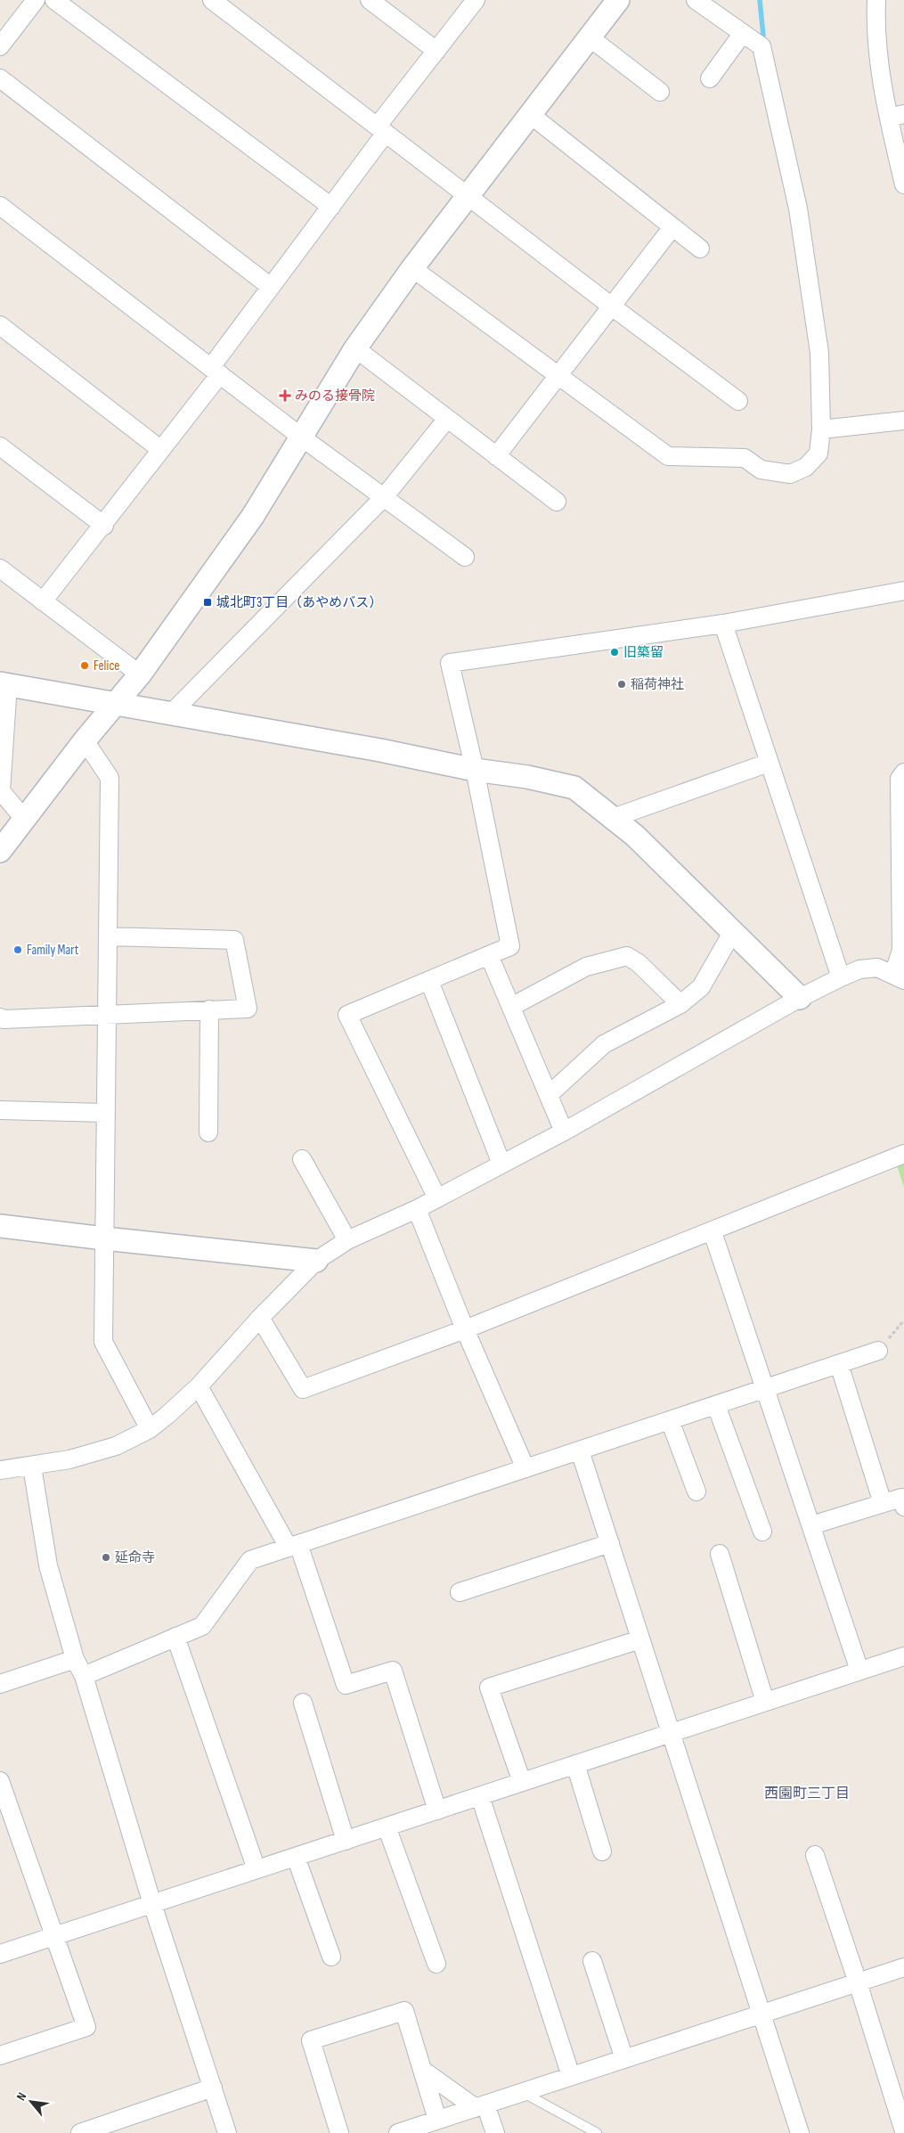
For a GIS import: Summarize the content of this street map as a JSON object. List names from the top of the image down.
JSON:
{
  "districts": ["西園町三丁目"],
  "places": {
    "health": ["みのる接骨院"],
    "transit": ["城北町3丁目（あやめバス）"],
    "other": [
      "旧築留",
      "Felice",
      "稲荷神社",
      "Family Mart",
      "延命寺"
    ]
  },
  "north": "top left"
}
